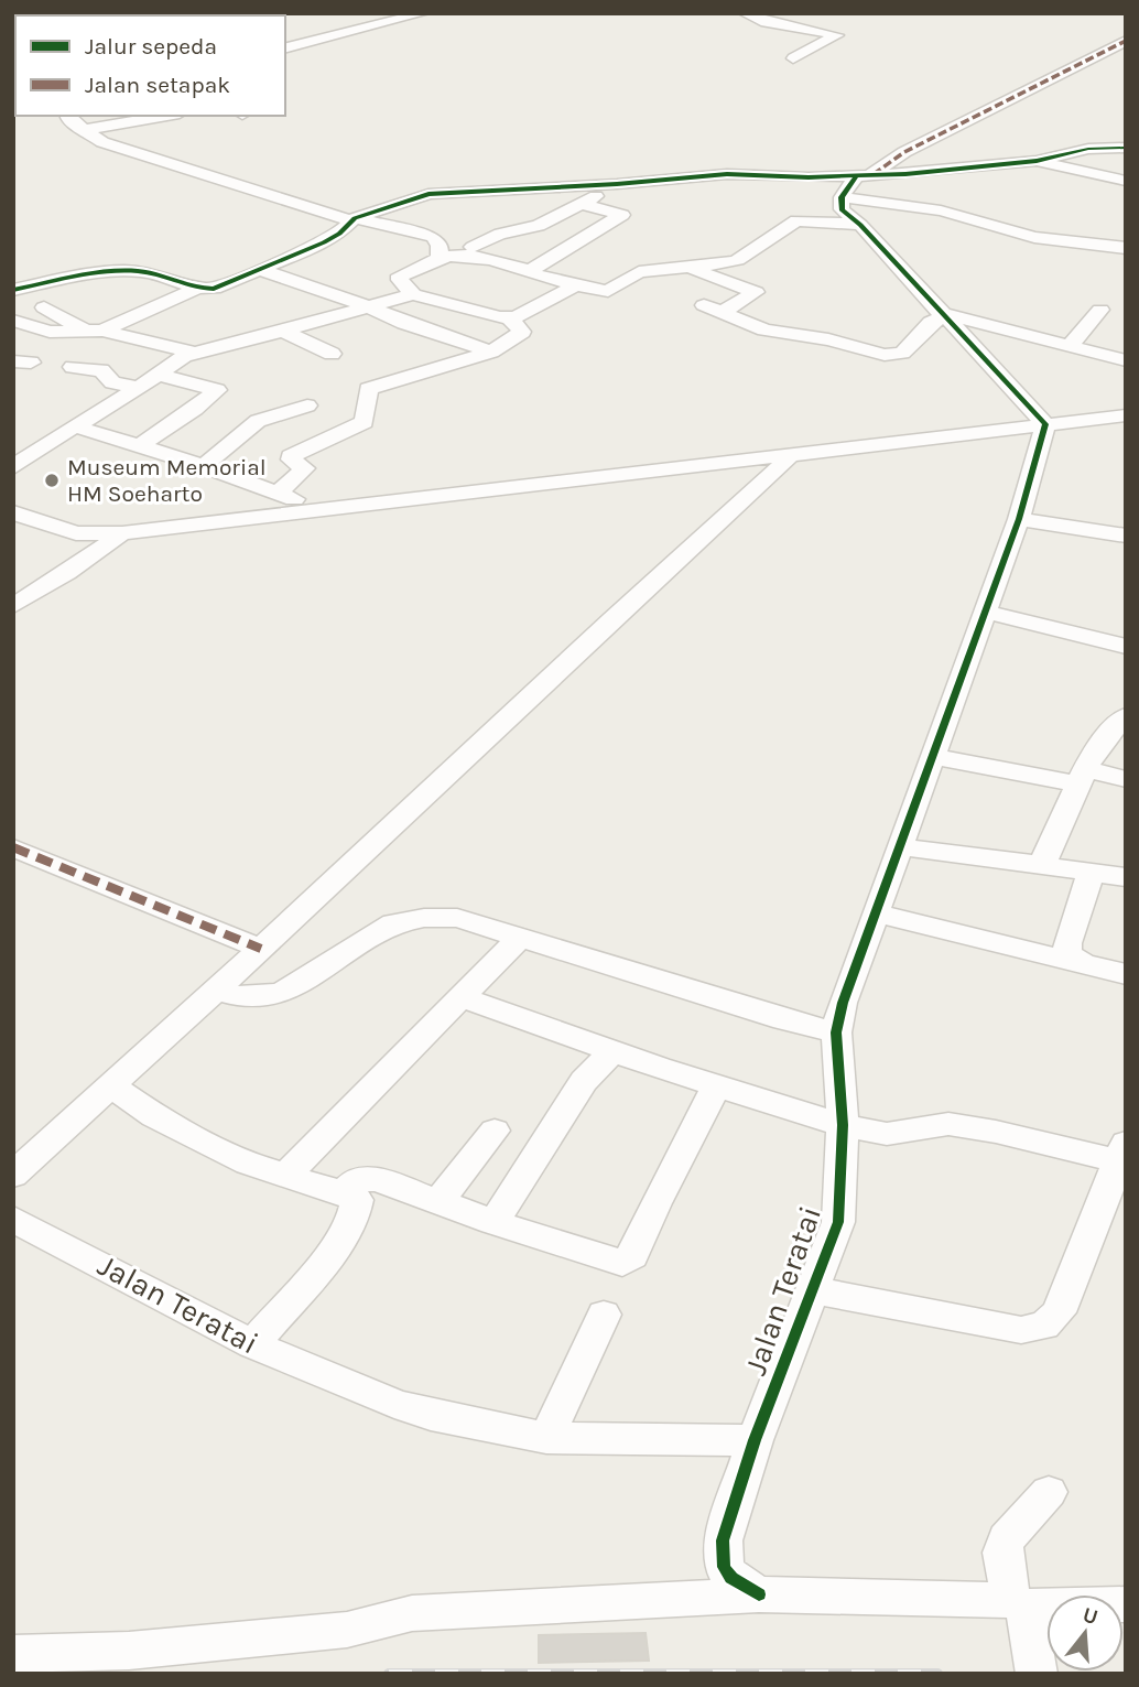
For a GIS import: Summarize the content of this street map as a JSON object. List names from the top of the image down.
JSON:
{
  "streets": {
    "street": ["Jalan Teratai"]
  },
  "places": ["Museum Memorial HM Soeharto"],
  "legend": ["Jalur sepeda", "Jalan setapak"],
  "north": "top"
}
